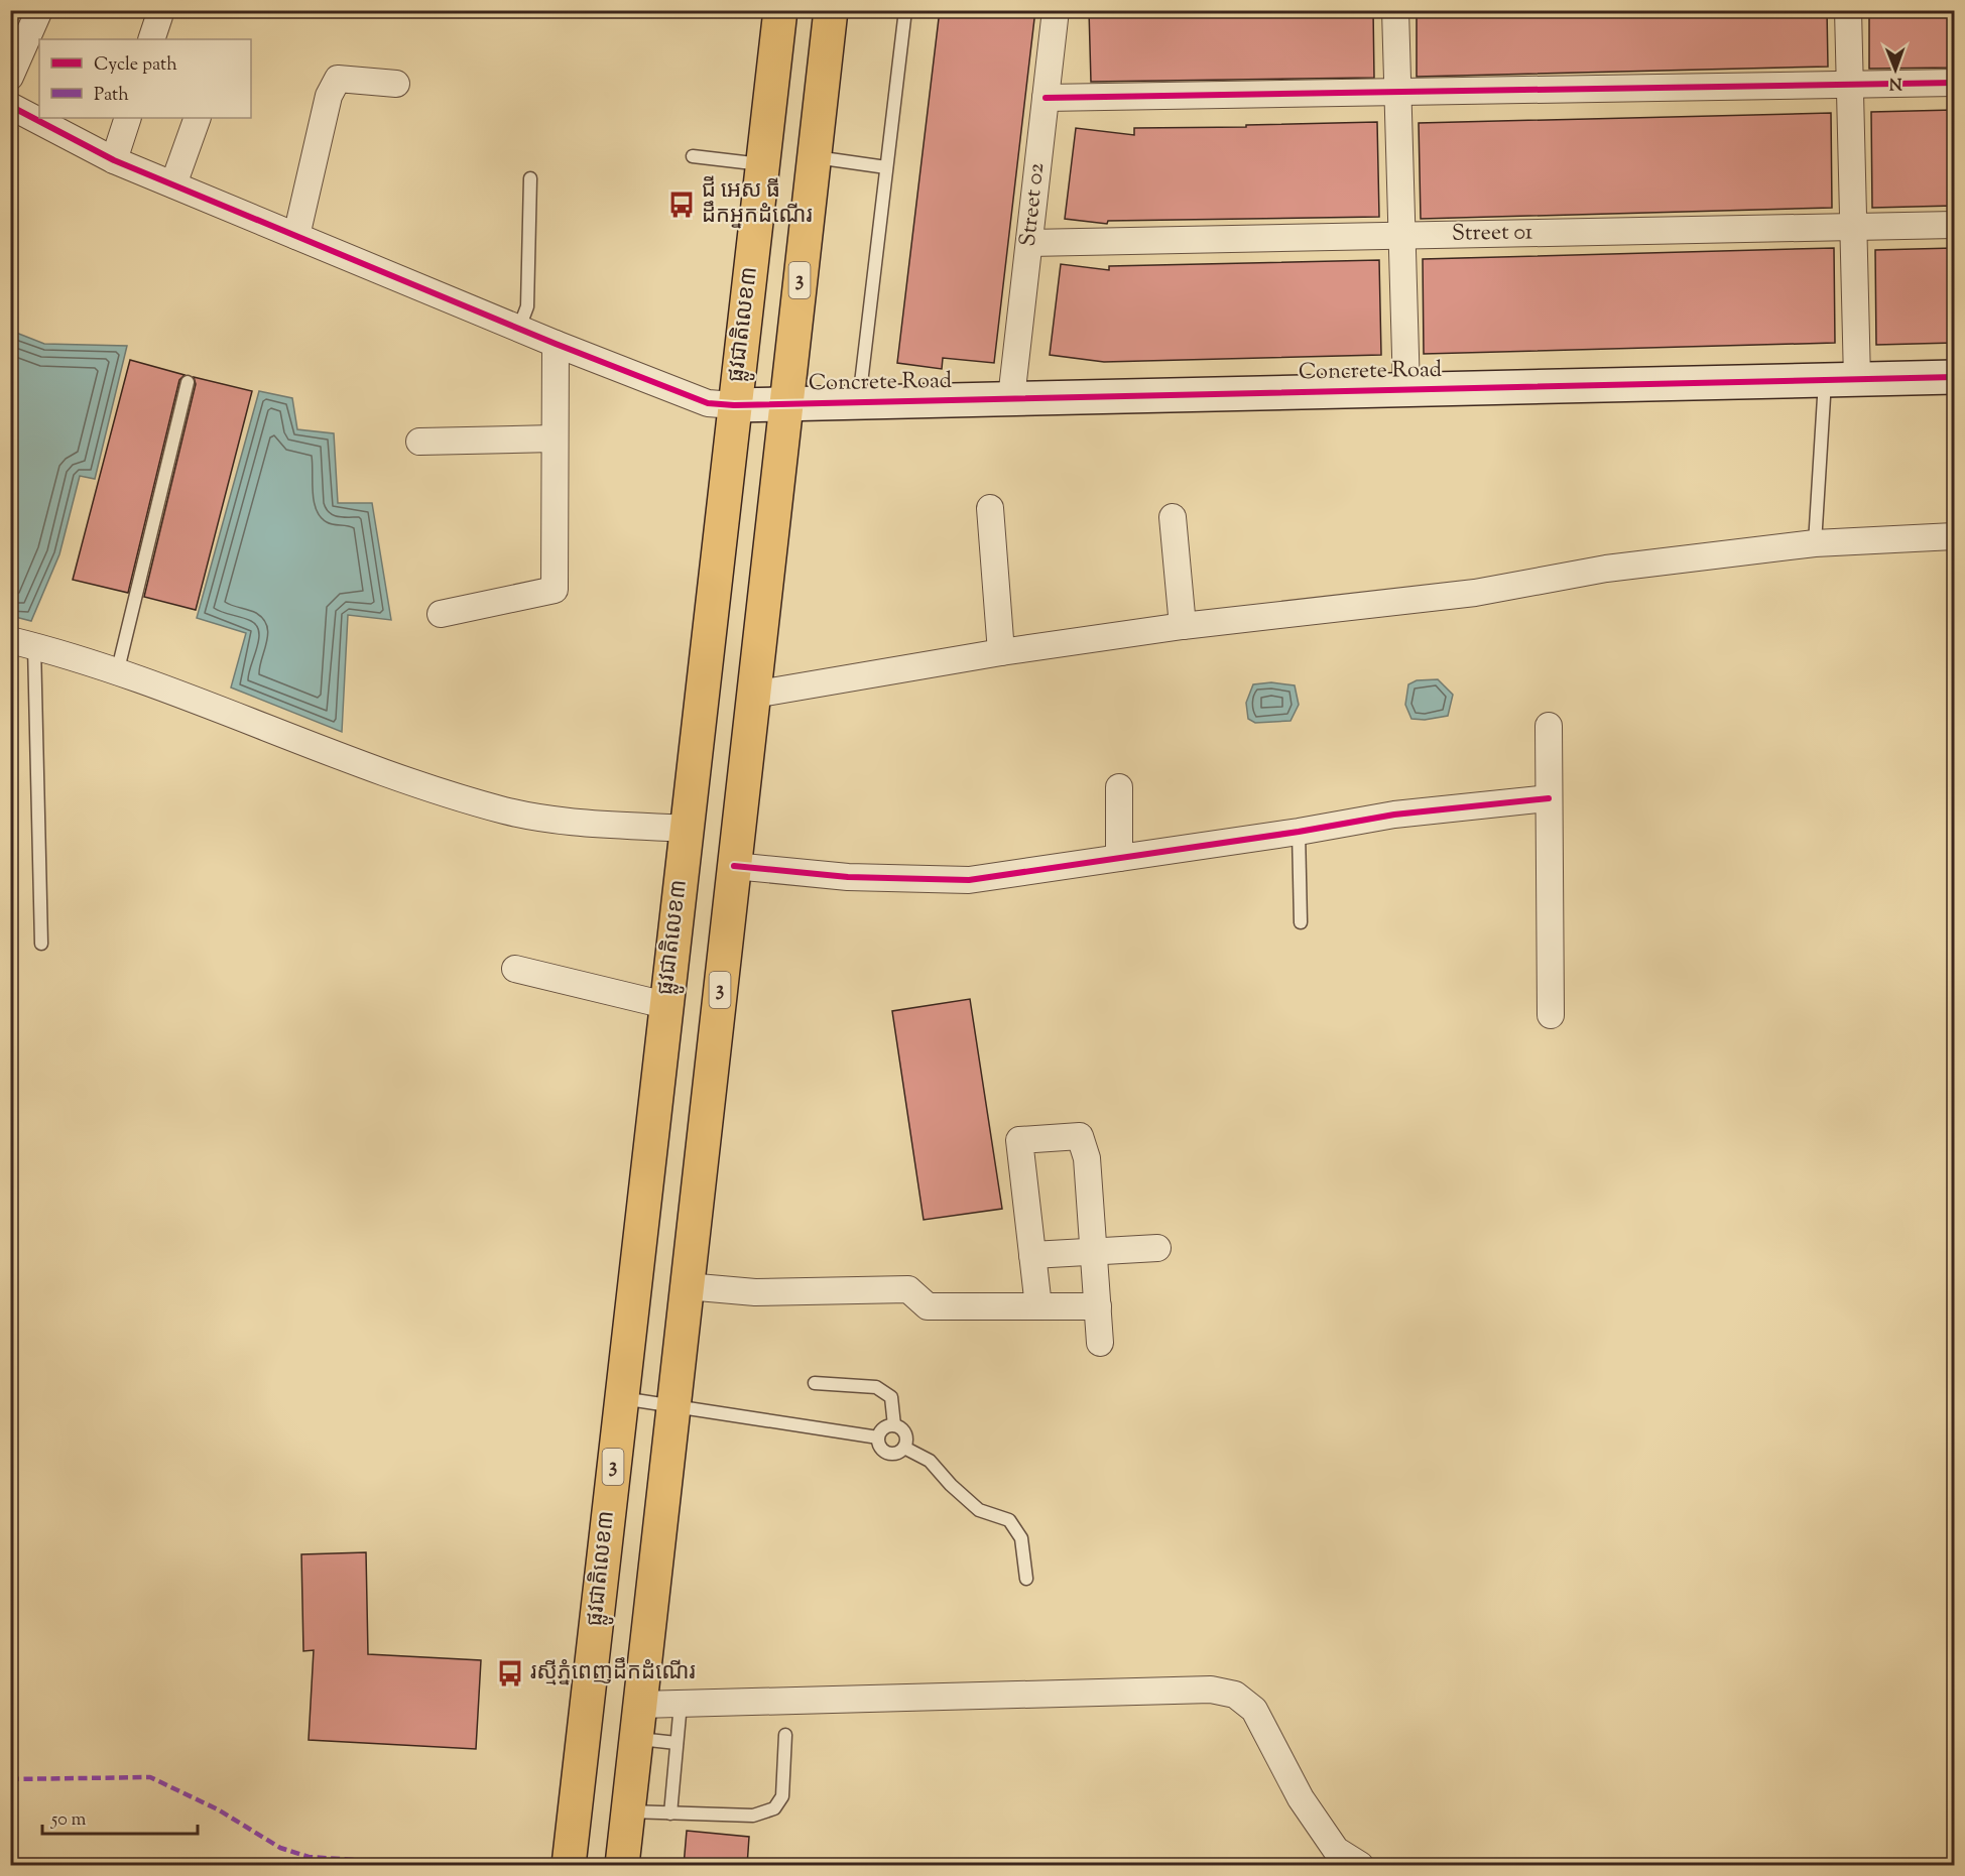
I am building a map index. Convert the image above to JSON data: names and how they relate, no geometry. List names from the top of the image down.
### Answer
{
  "streets": {
    "highway": ["3", "ផ្លូវជាតិលេខ៣"],
    "street": ["Street 02", "Street 01", "Concrete Road"]
  },
  "crossings": [
    ["Street 02", "Street 01"],
    ["Street 02", "Concrete Road"],
    ["3", "Concrete Road"],
    ["ផ្លូវជាតិលេខ៣", "Concrete Road"]
  ],
  "places": {
    "bus stop": ["ជី អេស ធី ដឹកអ្នកដំណើរ", "រស្មីភ្នំពេញដឹកដំណើរ"]
  },
  "legend": ["Cycle path", "Path"],
  "scale_bar": "50 m",
  "north": "bottom"
}
